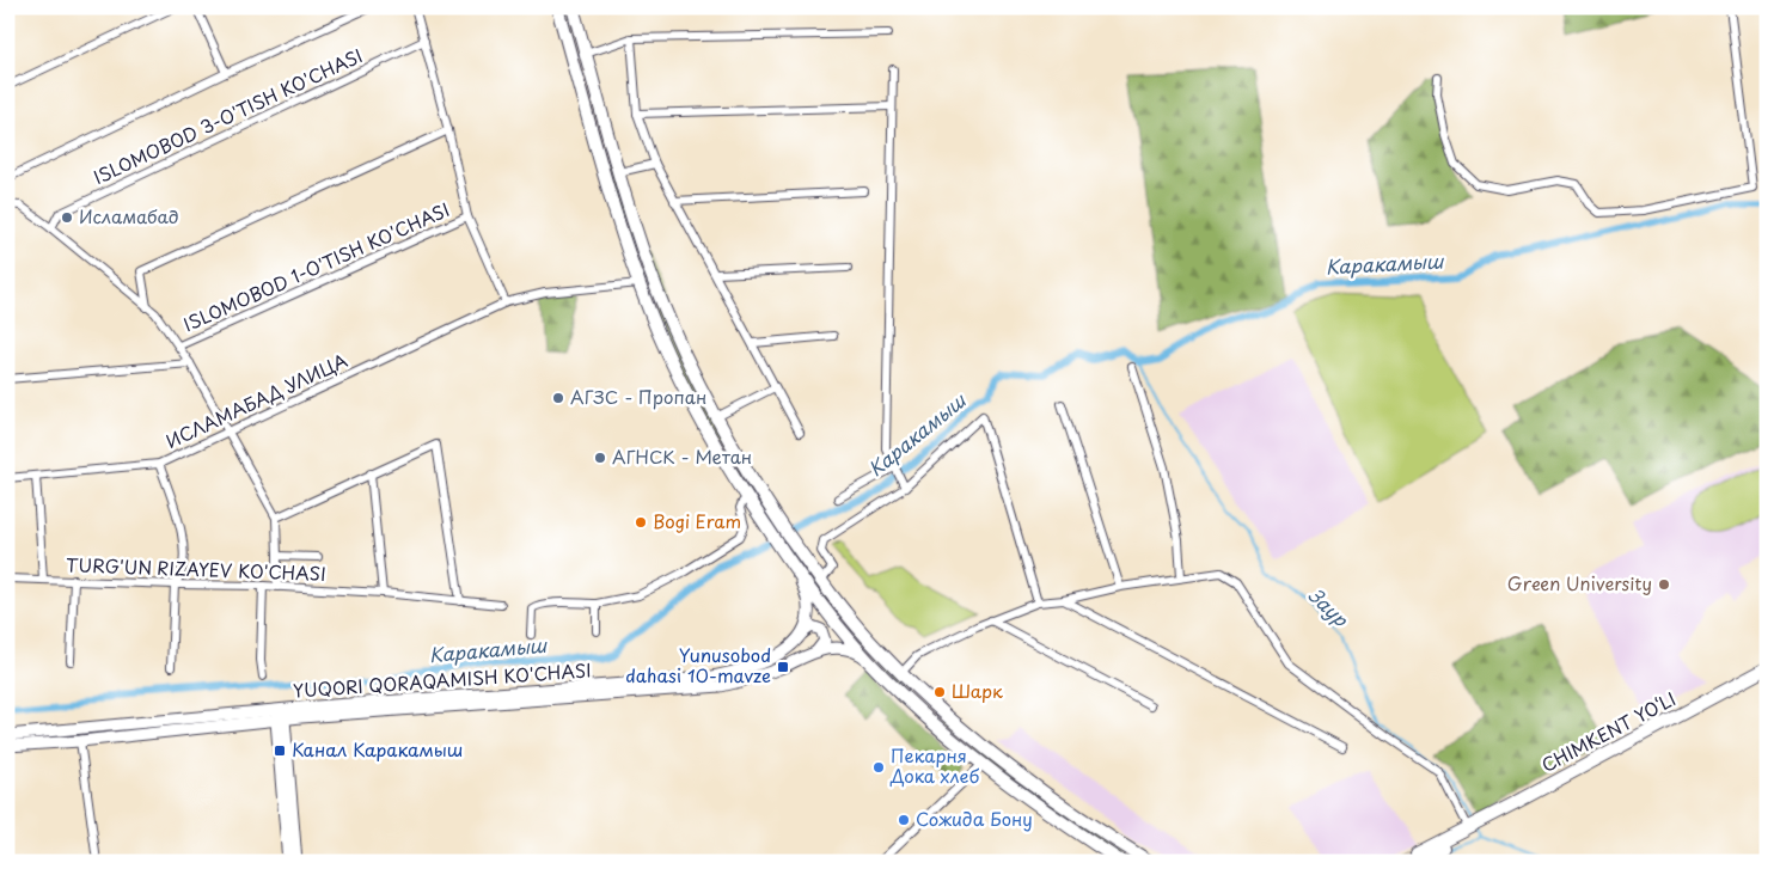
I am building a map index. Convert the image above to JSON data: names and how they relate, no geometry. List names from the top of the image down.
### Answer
{
  "streets": {
    "highway": ["CHIMKENT YO‘LI"],
    "main road": ["YUQORI QORAQAMISH KO'CHASI"],
    "street": [
      "ISLOMOBOD 3-O'TISH KO'CHASI",
      "ISLOMOBOD 1-O'TISH KO'CHASI",
      "ИСЛАМАБАД УЛИЦА",
      "TURG'UN RIZAYEV KO'CHASI"
    ]
  },
  "water": ["Каракамыш", "Заур"],
  "places": {
    "other": [
      "Исламабад",
      "АГЗС - Пропан",
      "АГНСК - Метан",
      "Bogi Eram",
      "Green University",
      "Шарк",
      "Пекарня Дока хлеб",
      "Сожида Бону"
    ],
    "transit": ["Yunusobod dahasi 10-mavze", "Канал Каракамыш"]
  }
}
